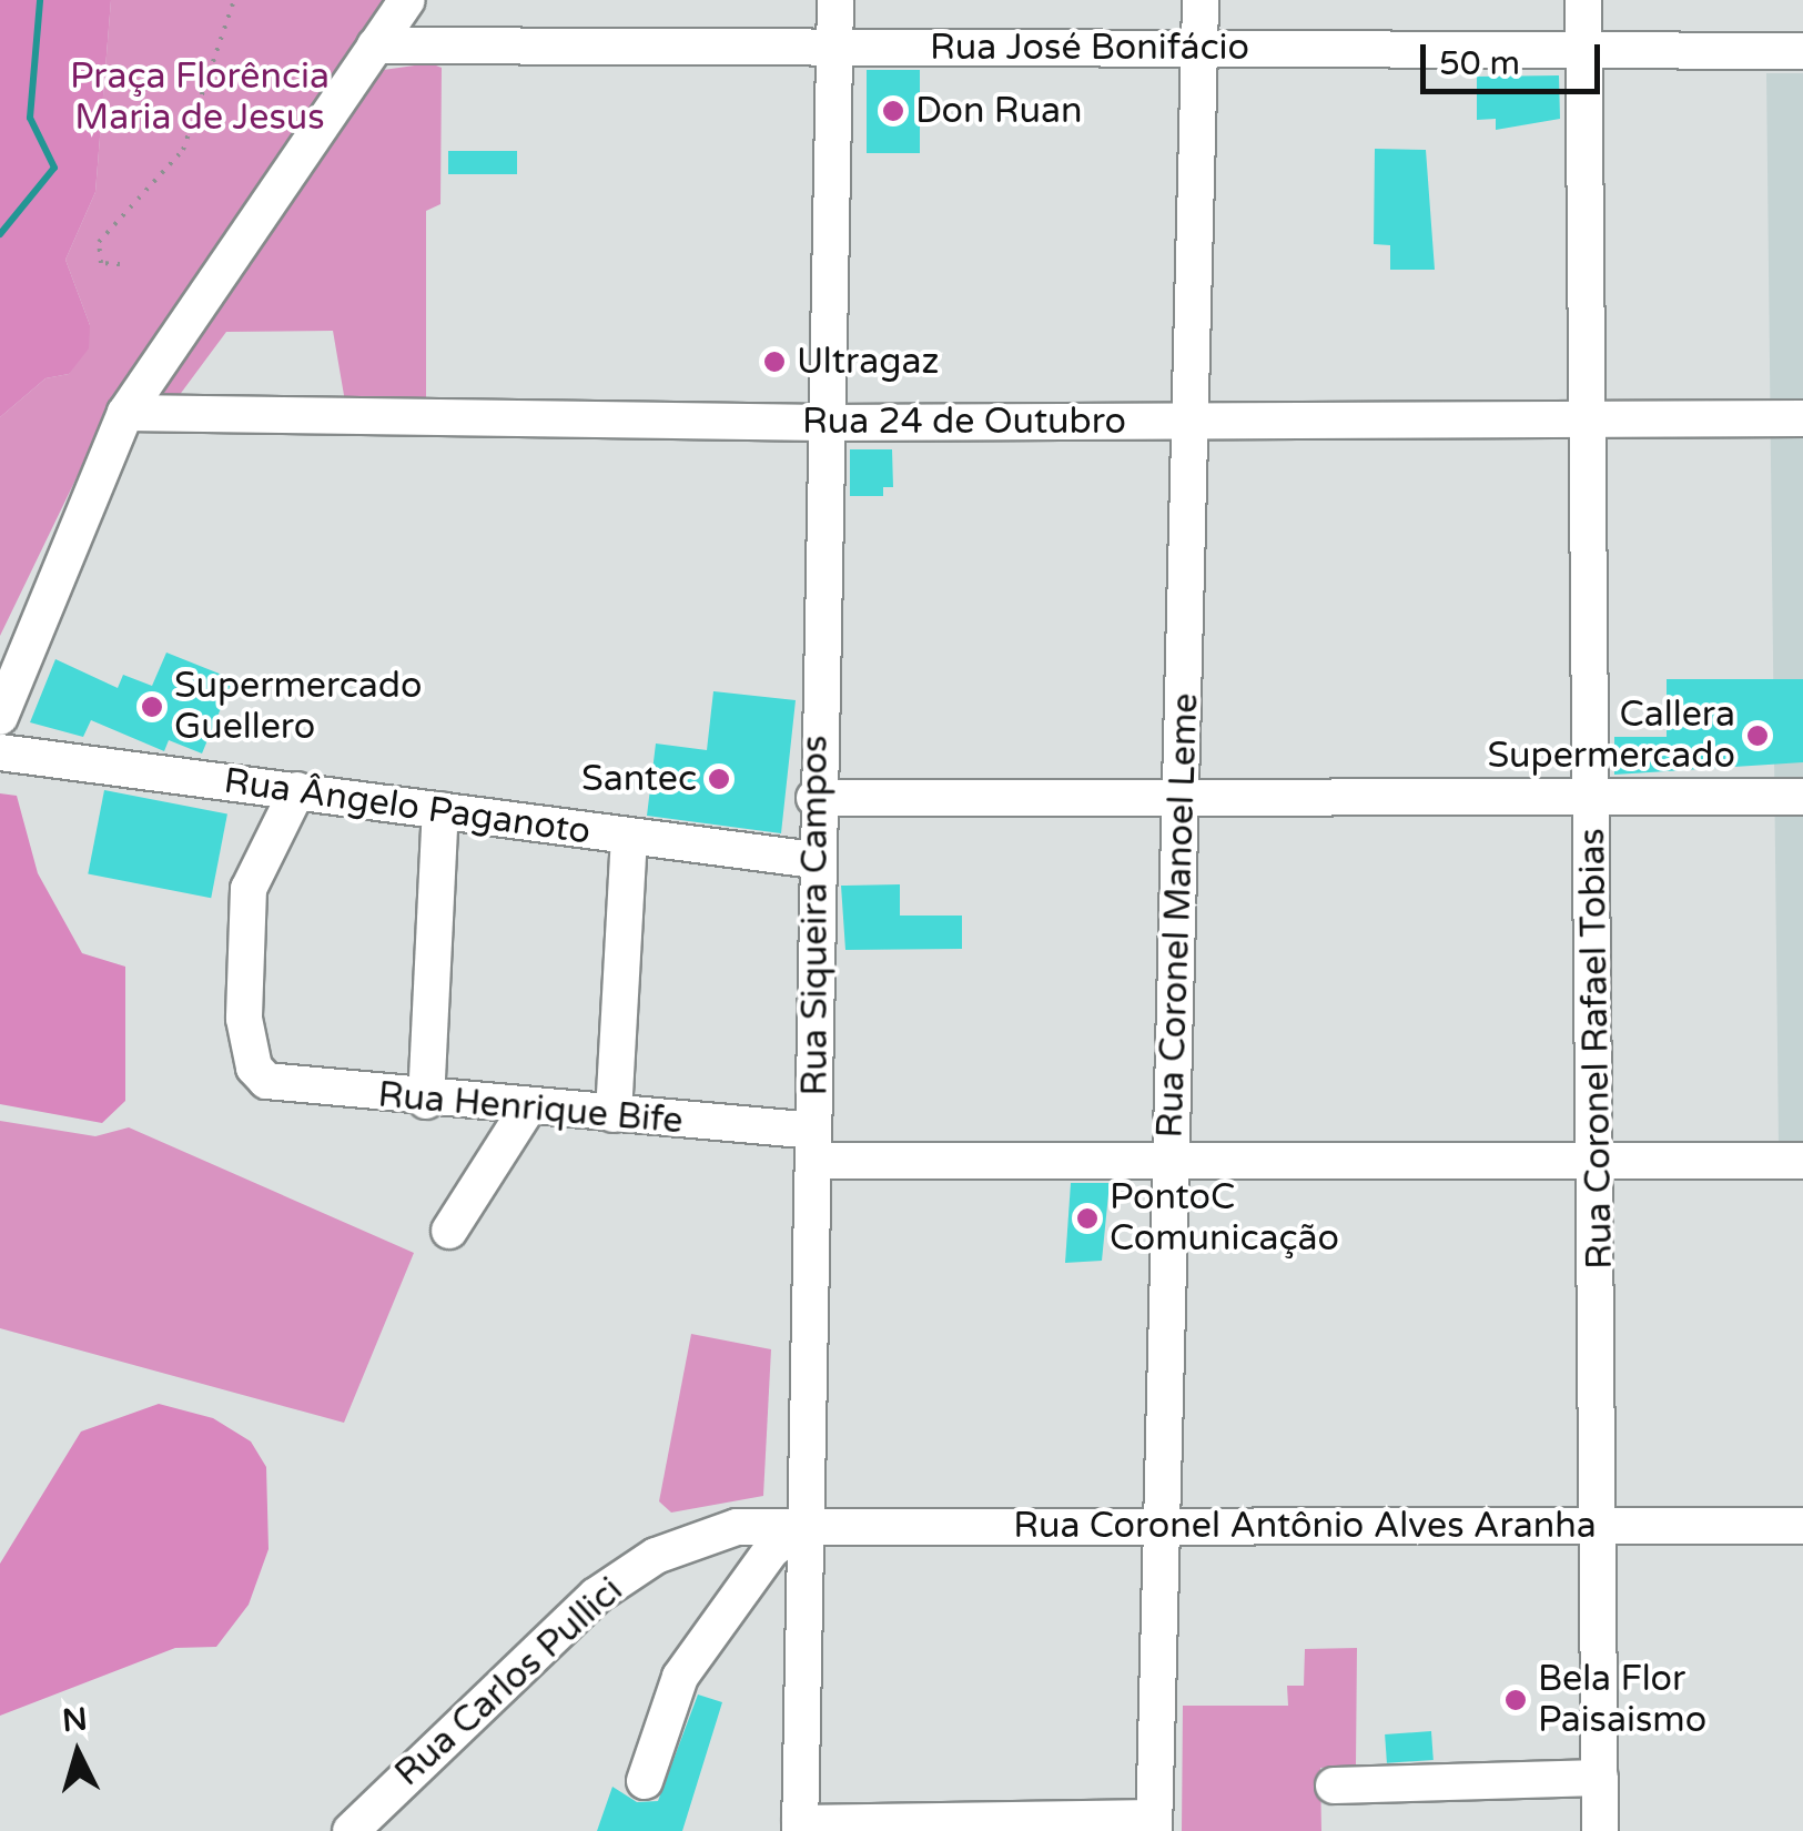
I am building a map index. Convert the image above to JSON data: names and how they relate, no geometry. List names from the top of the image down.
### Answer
{
  "streets": {
    "street": [
      "Rua José Bonifácio",
      "Rua 24 de Outubro",
      "Rua Ângelo Paganoto",
      "Rua Siqueira Campos",
      "Rua Coronel Manoel Leme",
      "Rua Coronel Rafael Tobias",
      "Rua Henrique Bife",
      "Rua Coronel Antônio Alves Aranha",
      "Rua Carlos Pullici"
    ]
  },
  "crossings": [
    ["Rua José Bonifácio", "Rua Siqueira Campos"],
    ["Rua José Bonifácio", "Rua Coronel Manoel Leme"],
    ["Rua José Bonifácio", "Rua Coronel Rafael Tobias"],
    ["Rua 24 de Outubro", "Rua Siqueira Campos"],
    ["Rua 24 de Outubro", "Rua Coronel Manoel Leme"],
    ["Rua 24 de Outubro", "Rua Coronel Rafael Tobias"],
    ["Rua Ângelo Paganoto", "Rua Siqueira Campos"],
    ["Rua Ângelo Paganoto", "Rua Henrique Bife"],
    ["Rua Siqueira Campos", "Rua Henrique Bife"],
    ["Rua Siqueira Campos", "Rua Coronel Antônio Alves Aranha"],
    ["Rua Siqueira Campos", "Rua Carlos Pullici"],
    ["Rua Coronel Manoel Leme", "Rua Henrique Bife"],
    ["Rua Coronel Manoel Leme", "Rua Coronel Antônio Alves Aranha"],
    ["Rua Coronel Rafael Tobias", "Rua Henrique Bife"],
    ["Rua Coronel Rafael Tobias", "Rua Coronel Antônio Alves Aranha"],
    ["Rua Coronel Antônio Alves Aranha", "Rua Carlos Pullici"]
  ],
  "parks": ["Praça Florência Maria de Jesus"],
  "places": [
    "Don Ruan",
    "Ultragaz",
    "Supermercado Guellero",
    "Callera Supermercado",
    "Santec",
    "PontoC Comunicação",
    "Bela Flor Paisaismo"
  ],
  "scale_bar": "50 m",
  "north": "top"
}
